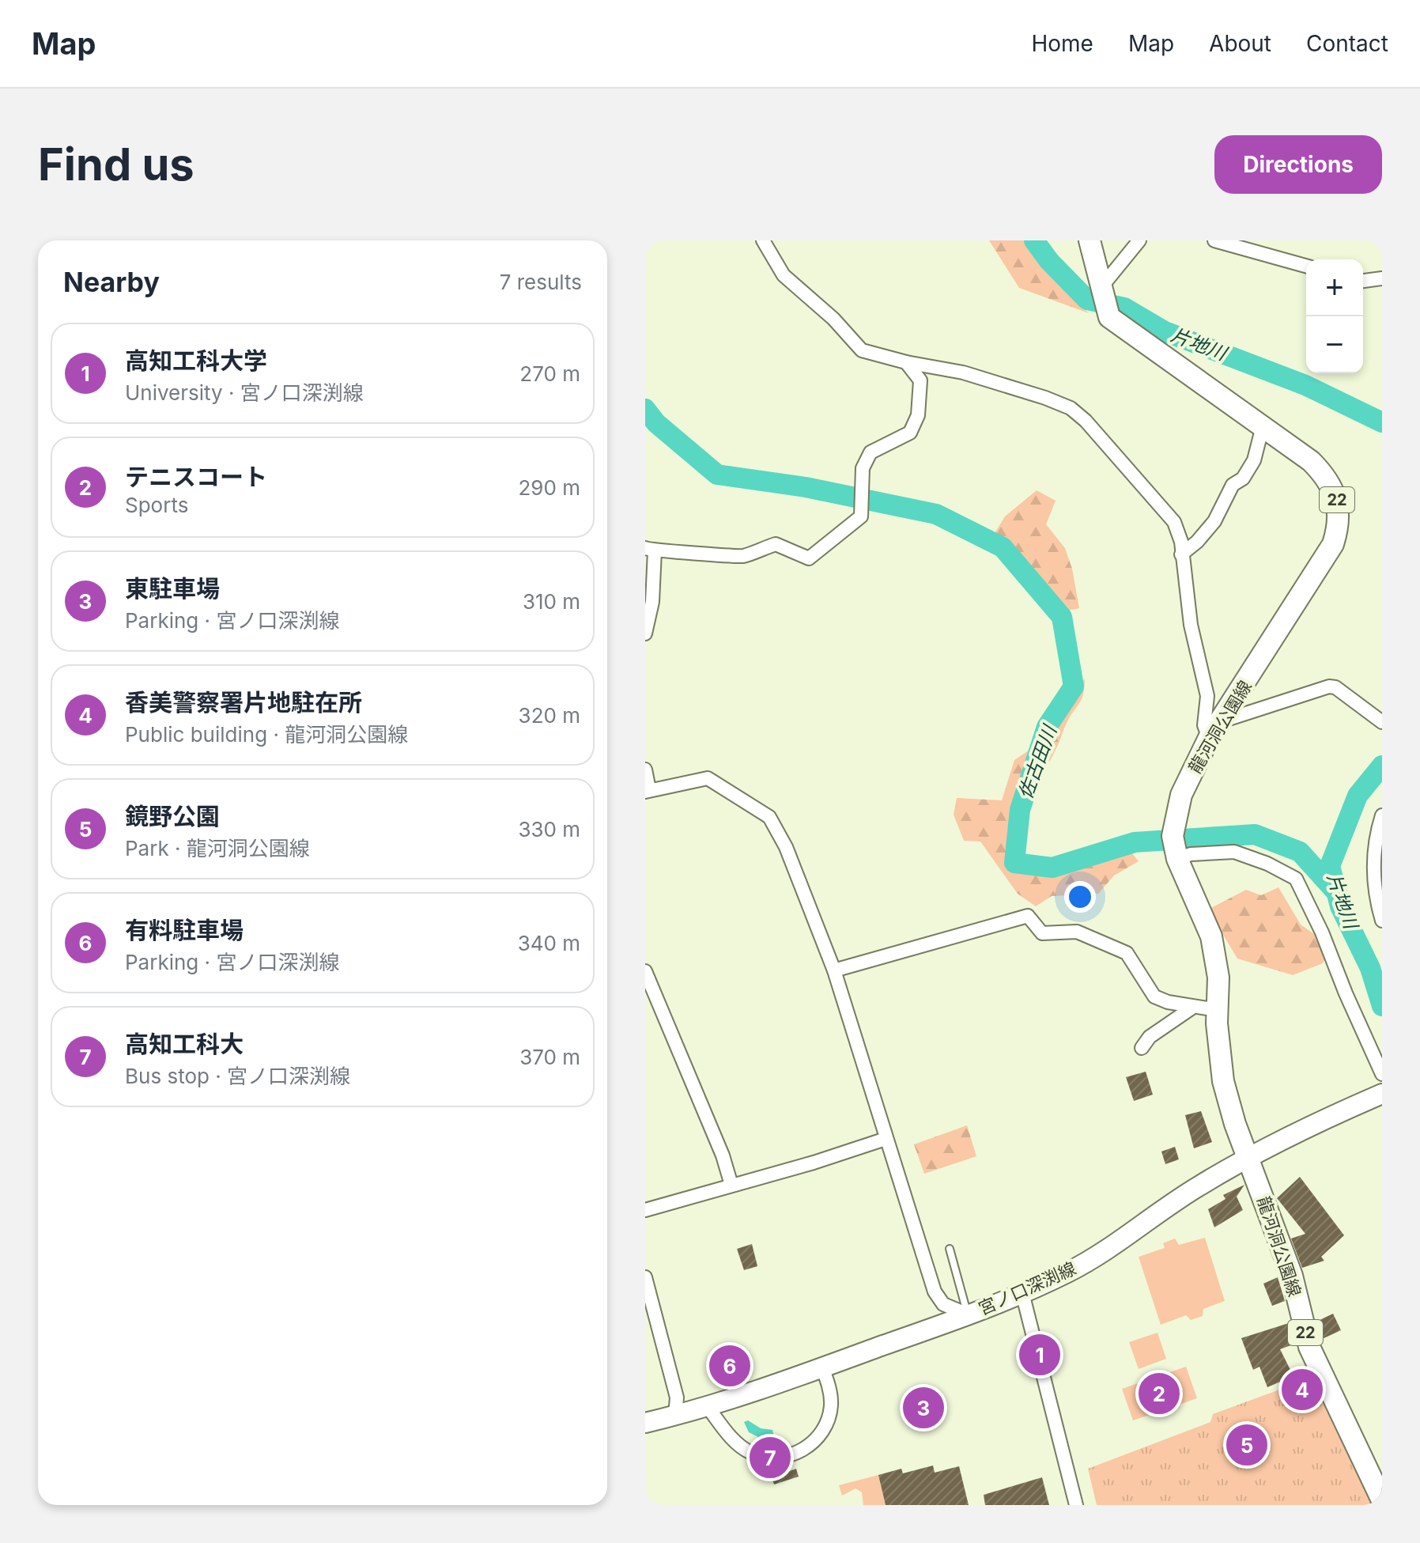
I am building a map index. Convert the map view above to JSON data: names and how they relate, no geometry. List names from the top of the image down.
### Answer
{
  "streets": {
    "main road": ["22", "龍河洞公園線", "宮ノ口深渕線"]
  },
  "crossings": [
    ["龍河洞公園線", "宮ノ口深渕線"]
  ],
  "water": ["片地川", "佐古田川"],
  "page": {
    "header": "Map",
    "nav": [
      "Home",
      "Map",
      "About",
      "Contact"
    ],
    "buttons": "Directions",
    "title": "Find us",
    "heading": ["Nearby", "7 results"],
    "map_buttons": ["+", "−"],
    "list": [
      {
        "mark": "1",
        "name": "高知工科大学",
        "note": "University · 宮ノ口深渕線",
        "value": "270 m"
      },
      {
        "mark": "2",
        "name": "テニスコート",
        "note": "Sports",
        "value": "290 m"
      },
      {
        "mark": "3",
        "name": "東駐車場",
        "note": "Parking · 宮ノ口深渕線",
        "value": "310 m"
      },
      {
        "mark": "4",
        "name": "香美警察署片地駐在所",
        "note": "Public building · 龍河洞公園線",
        "value": "320 m"
      },
      {
        "mark": "5",
        "name": "鏡野公園",
        "note": "Park · 龍河洞公園線",
        "value": "330 m"
      },
      {
        "mark": "6",
        "name": "有料駐車場",
        "note": "Parking · 宮ノ口深渕線",
        "value": "340 m"
      },
      {
        "mark": "7",
        "name": "高知工科大",
        "note": "Bus stop · 宮ノ口深渕線",
        "value": "370 m"
      }
    ],
    "pins": [
      "1",
      "6",
      "4",
      "2",
      "3",
      "5",
      "7"
    ]
  }
}
